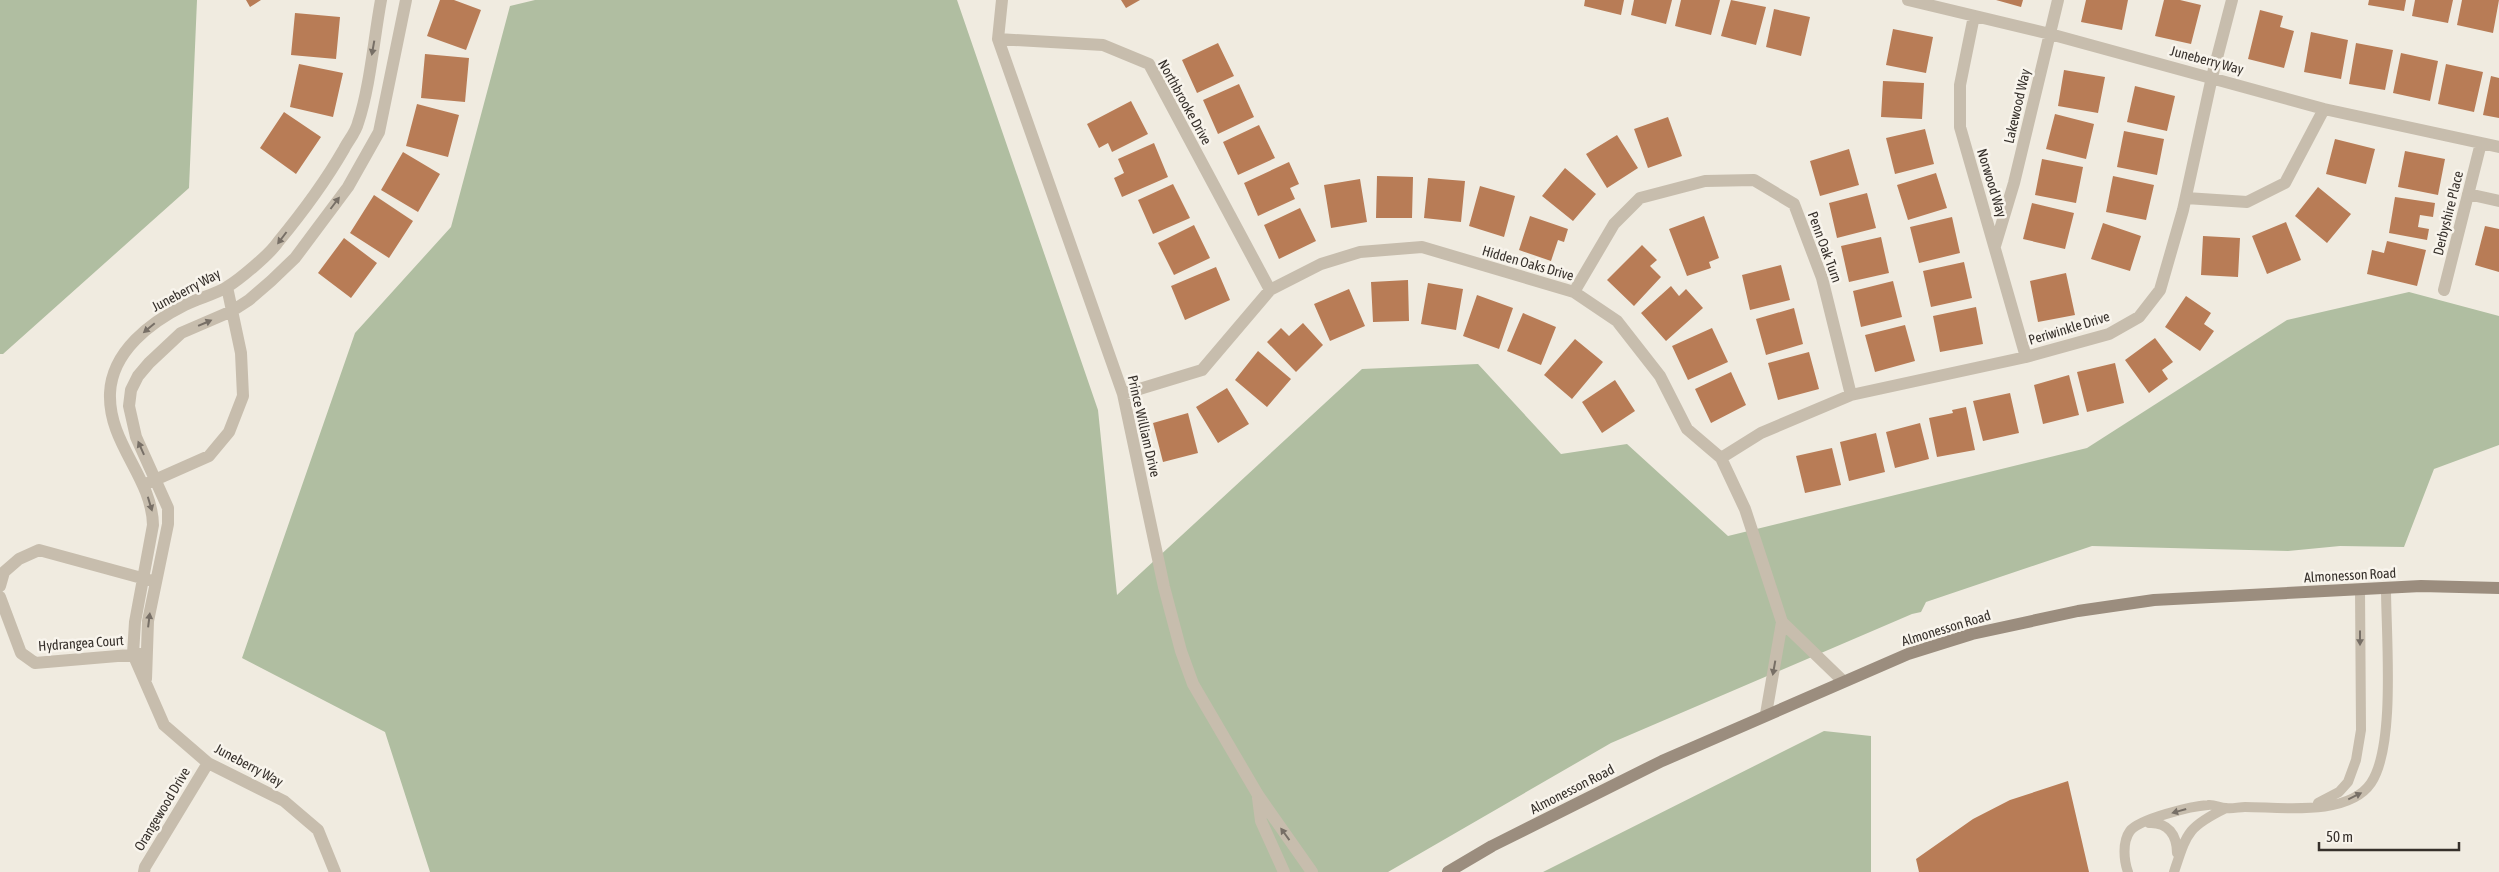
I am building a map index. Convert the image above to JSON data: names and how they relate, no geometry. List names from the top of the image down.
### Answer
{
  "streets": {
    "main road": ["Almonesson Road"],
    "street": [
      "Juneberry Way",
      "Northbrooke Drive",
      "Lakewood Way",
      "Norwood Way",
      "Derbyshire Place",
      "Penn Oak Turn",
      "Hidden Oaks Drive",
      "Periwinkle Drive",
      "Prince William Drive",
      "Hydrangea Court",
      "Orangewood Drive"
    ]
  },
  "crossings": [
    ["Juneberry Way", "Lakewood Way"],
    ["Juneberry Way", "Norwood Way"],
    ["Juneberry Way", "Derbyshire Place"],
    ["Juneberry Way", "Periwinkle Drive"],
    ["Juneberry Way", "Hydrangea Court"],
    ["Juneberry Way", "Orangewood Drive"],
    ["Northbrooke Drive", "Hidden Oaks Drive"],
    ["Northbrooke Drive", "Prince William Drive"],
    ["Lakewood Way", "Norwood Way"],
    ["Norwood Way", "Periwinkle Drive"],
    ["Penn Oak Turn", "Hidden Oaks Drive"],
    ["Penn Oak Turn", "Periwinkle Drive"],
    ["Hidden Oaks Drive", "Periwinkle Drive"],
    ["Hidden Oaks Drive", "Prince William Drive"],
    ["Hidden Oaks Drive", "Almonesson Road"]
  ],
  "scale_bar": "50 m"
}
